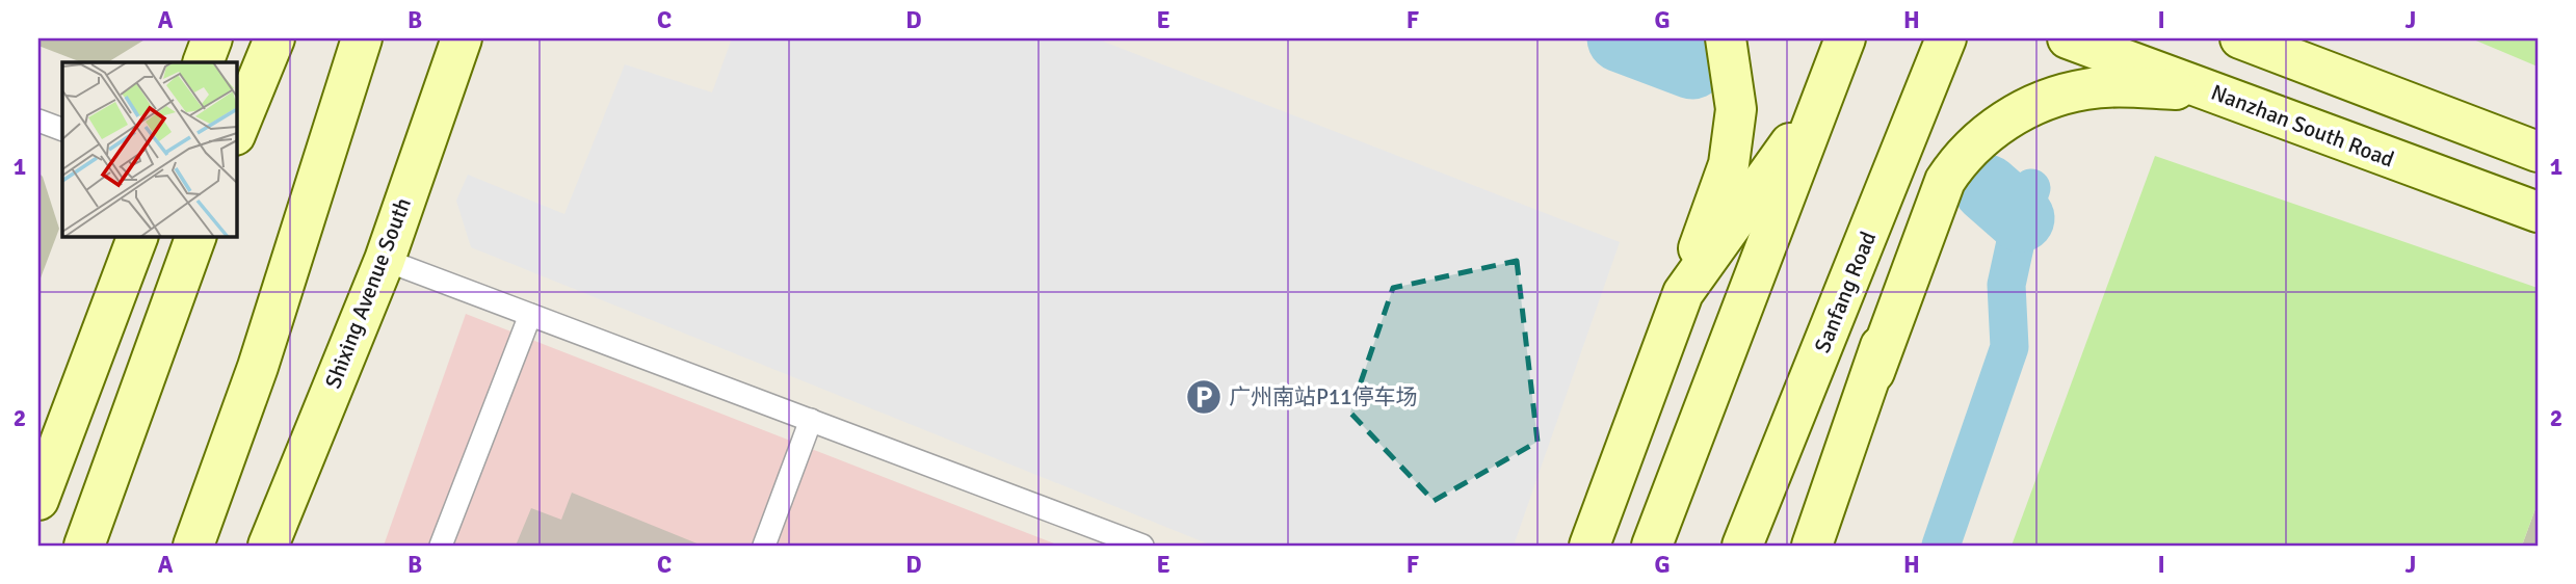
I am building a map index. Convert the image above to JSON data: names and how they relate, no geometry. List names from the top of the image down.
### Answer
{
  "streets": {
    "main road": ["Nanzhan South Road", "Sanfang Road", "Shixing Avenue South"]
  },
  "places": {
    "parking": ["广州南站P11停车场"]
  },
  "grid": {
    "columns": [
      "A",
      "B",
      "C",
      "D",
      "E",
      "F",
      "G",
      "H",
      "I",
      "J"
    ],
    "rows": ["1", "2"]
  }
}
